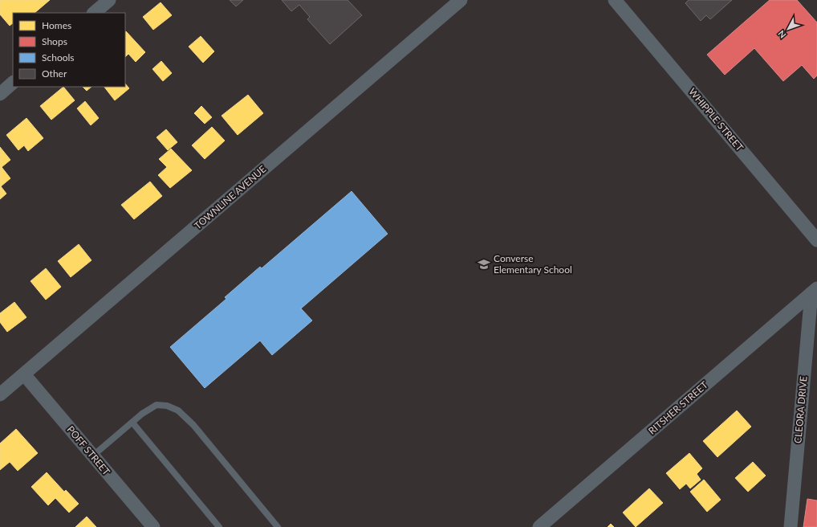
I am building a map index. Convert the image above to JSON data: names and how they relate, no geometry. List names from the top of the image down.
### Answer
{
  "streets": {
    "street": [
      "WHIPPLE STREET",
      "TOWNLINE AVENUE",
      "RITSHER STREET",
      "CLEORA DRIVE",
      "POFF STREET"
    ]
  },
  "crossings": [
    ["TOWNLINE AVENUE", "POFF STREET"],
    ["RITSHER STREET", "CLEORA DRIVE"]
  ],
  "places": {
    "school or university": ["Converse Elementary School"]
  },
  "legend": [
    "Homes",
    "Shops",
    "Schools",
    "Other"
  ],
  "north": "bottom left"
}
